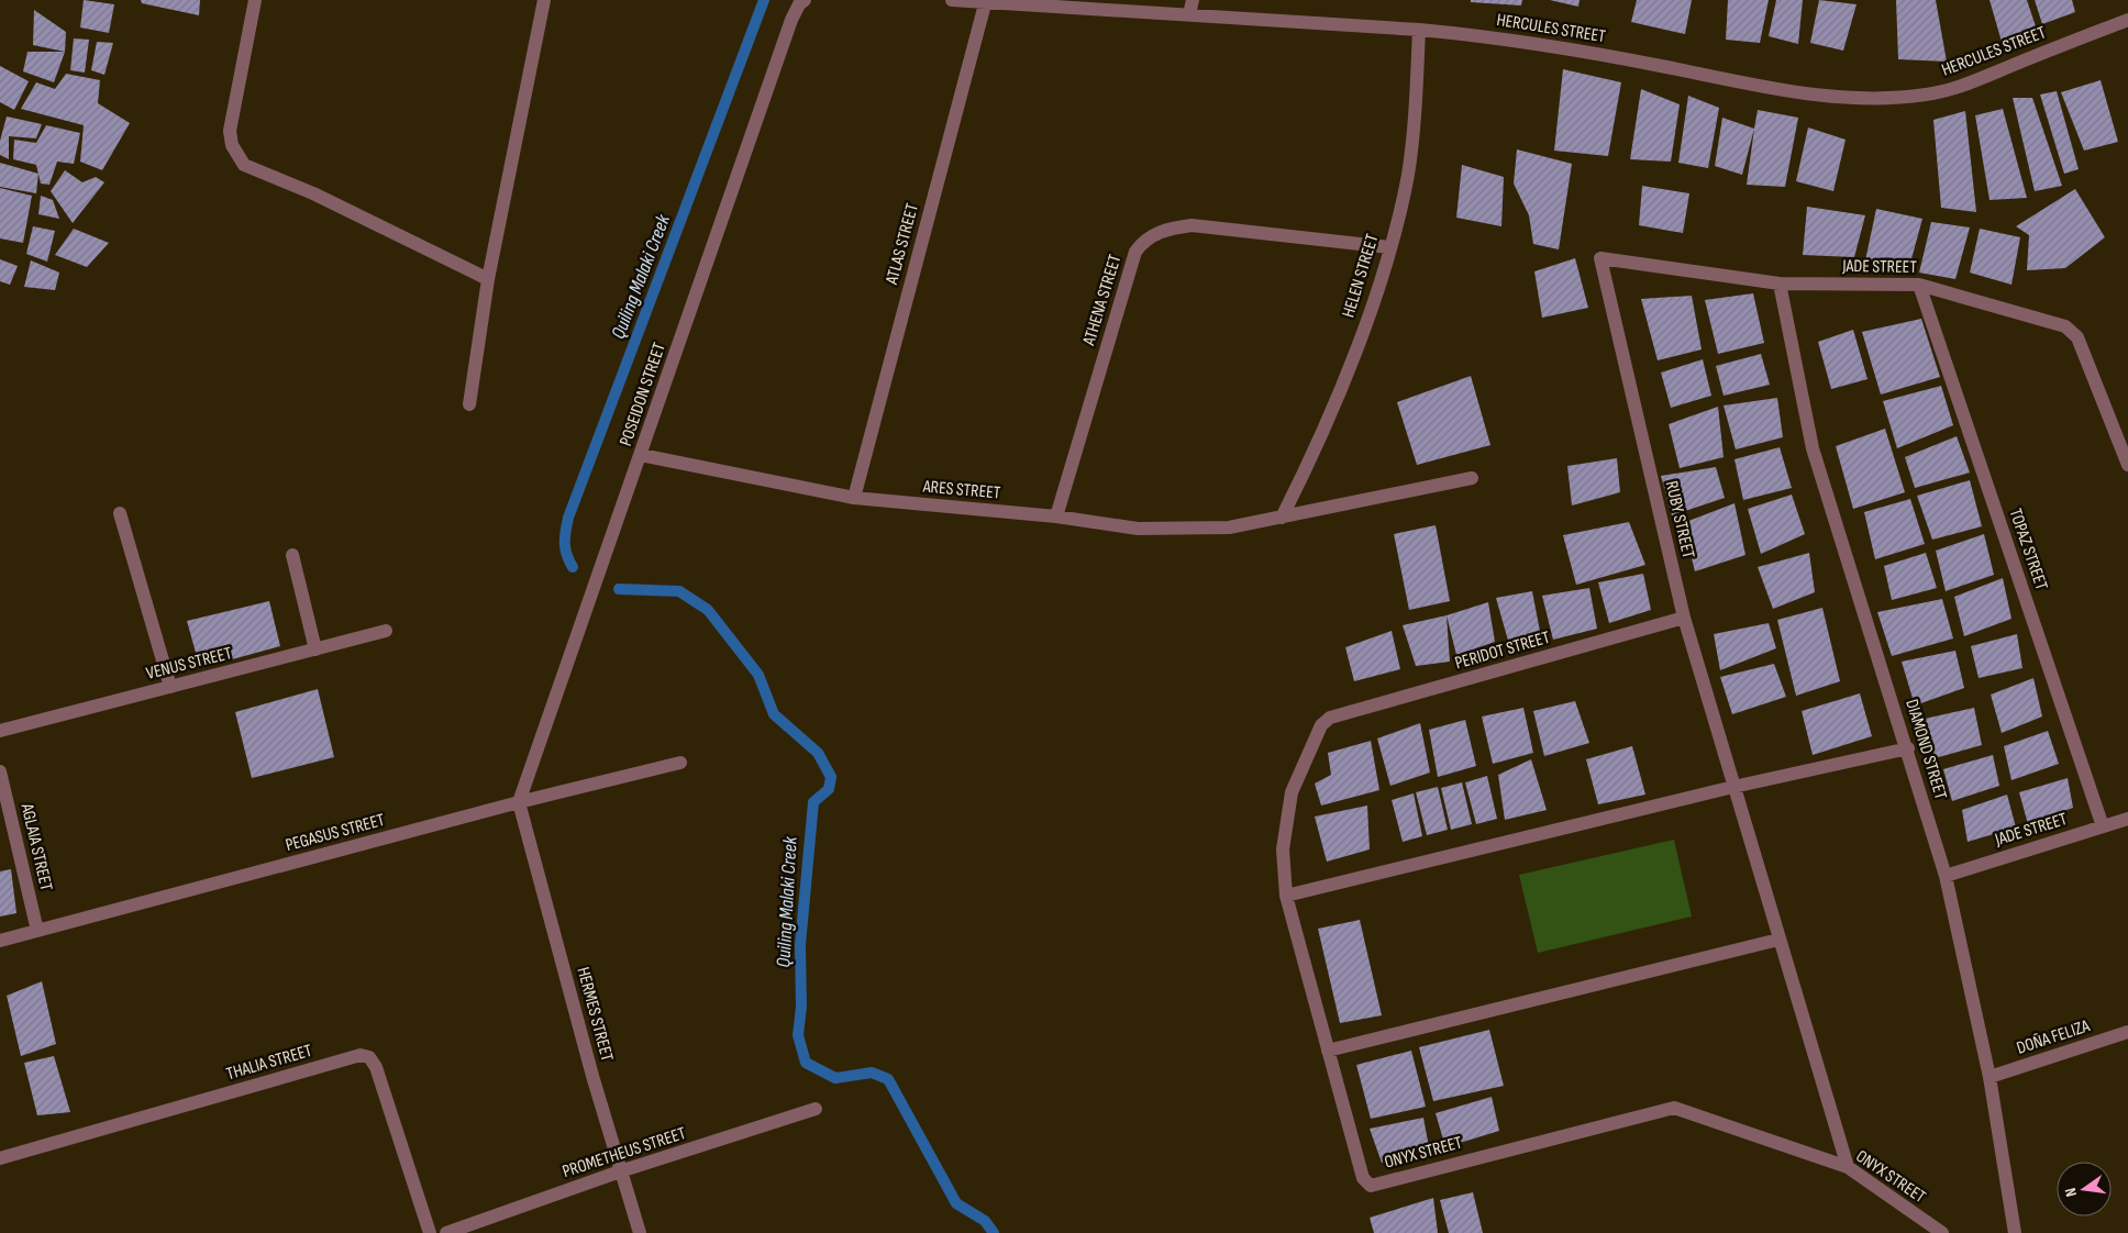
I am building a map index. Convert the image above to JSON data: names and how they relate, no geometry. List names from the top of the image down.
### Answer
{
  "streets": {
    "street": [
      "HERCULES STREET",
      "ATLAS STREET",
      "JADE STREET",
      "HELEN STREET",
      "ATHENA STREET",
      "POSEIDON STREET",
      "ARES STREET",
      "RUBY STREET",
      "TOPAZ STREET",
      "PERIDOT STREET",
      "VENUS STREET",
      "DIAMOND STREET",
      "PEGASUS STREET",
      "AGLAIA STREET",
      "HERMES STREET",
      "DOÑA FELIZA",
      "THALIA STREET",
      "PROMETHEUS STREET",
      "ONYX STREET"
    ]
  },
  "crossings": [
    ["HERCULES STREET", "ATLAS STREET"],
    ["HERCULES STREET", "HELEN STREET"],
    ["ATLAS STREET", "ARES STREET"],
    ["JADE STREET", "RUBY STREET"],
    ["JADE STREET", "TOPAZ STREET"],
    ["JADE STREET", "DIAMOND STREET"],
    ["HELEN STREET", "ATHENA STREET"],
    ["HELEN STREET", "ARES STREET"],
    ["ATHENA STREET", "ARES STREET"],
    ["POSEIDON STREET", "ARES STREET"],
    ["POSEIDON STREET", "PEGASUS STREET"],
    ["POSEIDON STREET", "HERMES STREET"],
    ["RUBY STREET", "PERIDOT STREET"],
    ["RUBY STREET", "ONYX STREET"],
    ["PERIDOT STREET", "ONYX STREET"],
    ["DIAMOND STREET", "DOÑA FELIZA"],
    ["PEGASUS STREET", "AGLAIA STREET"],
    ["PEGASUS STREET", "HERMES STREET"],
    ["HERMES STREET", "PROMETHEUS STREET"]
  ],
  "water": ["Quiling Malaki Creek"],
  "north": "left"
}
